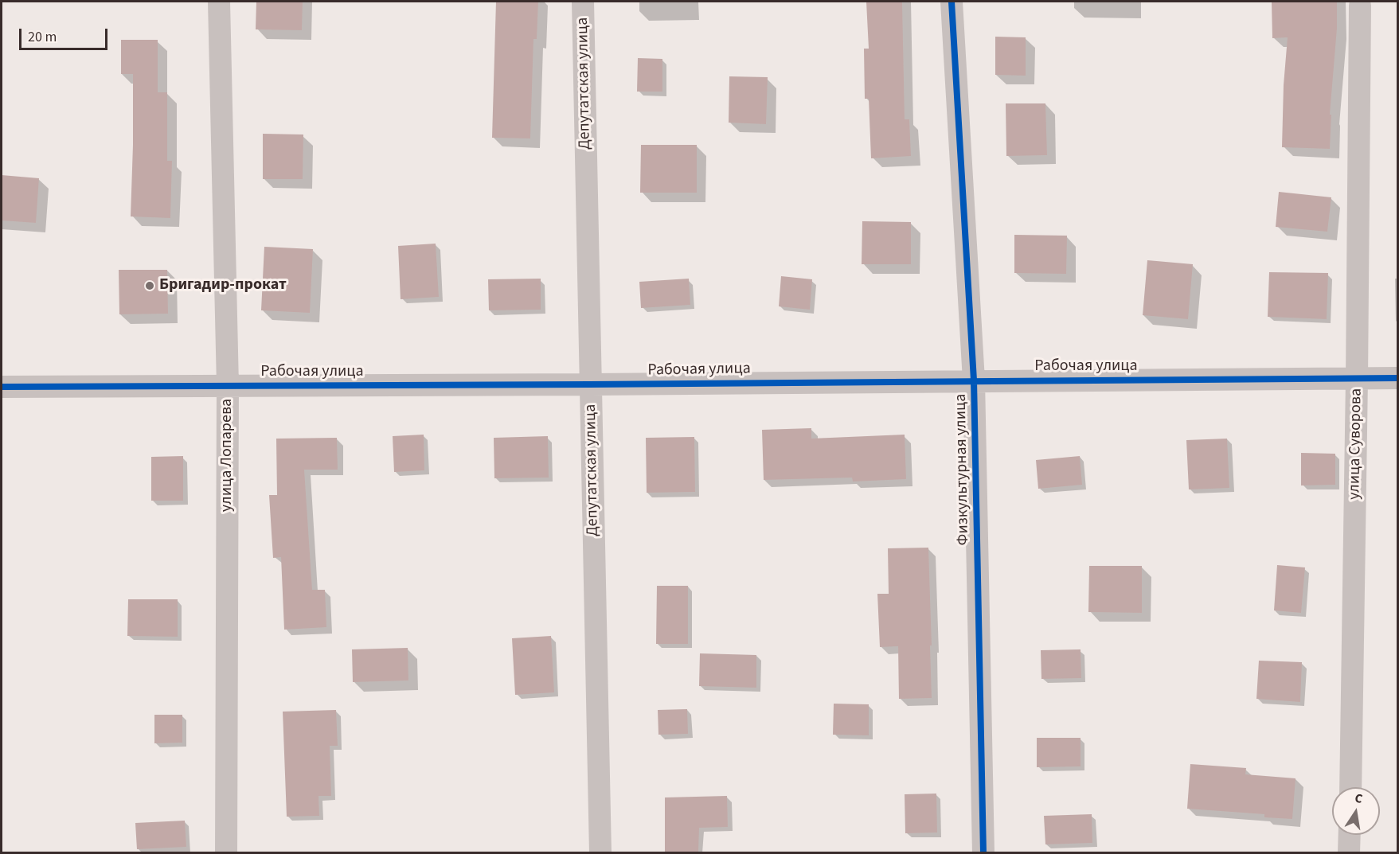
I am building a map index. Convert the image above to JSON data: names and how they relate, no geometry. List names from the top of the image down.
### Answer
{
  "streets": {
    "street": [
      "Депутатская улица",
      "Рабочая улица",
      "улица Суворова",
      "улица Лопарева",
      "Физкультурная улица"
    ]
  },
  "crossings": [
    ["Депутатская улица", "Рабочая улица"],
    ["Рабочая улица", "улица Суворова"],
    ["Рабочая улица", "улица Лопарева"],
    ["Рабочая улица", "Физкультурная улица"]
  ],
  "places": ["Бригадир-прокат"],
  "scale_bar": "20 m",
  "north": "top"
}
